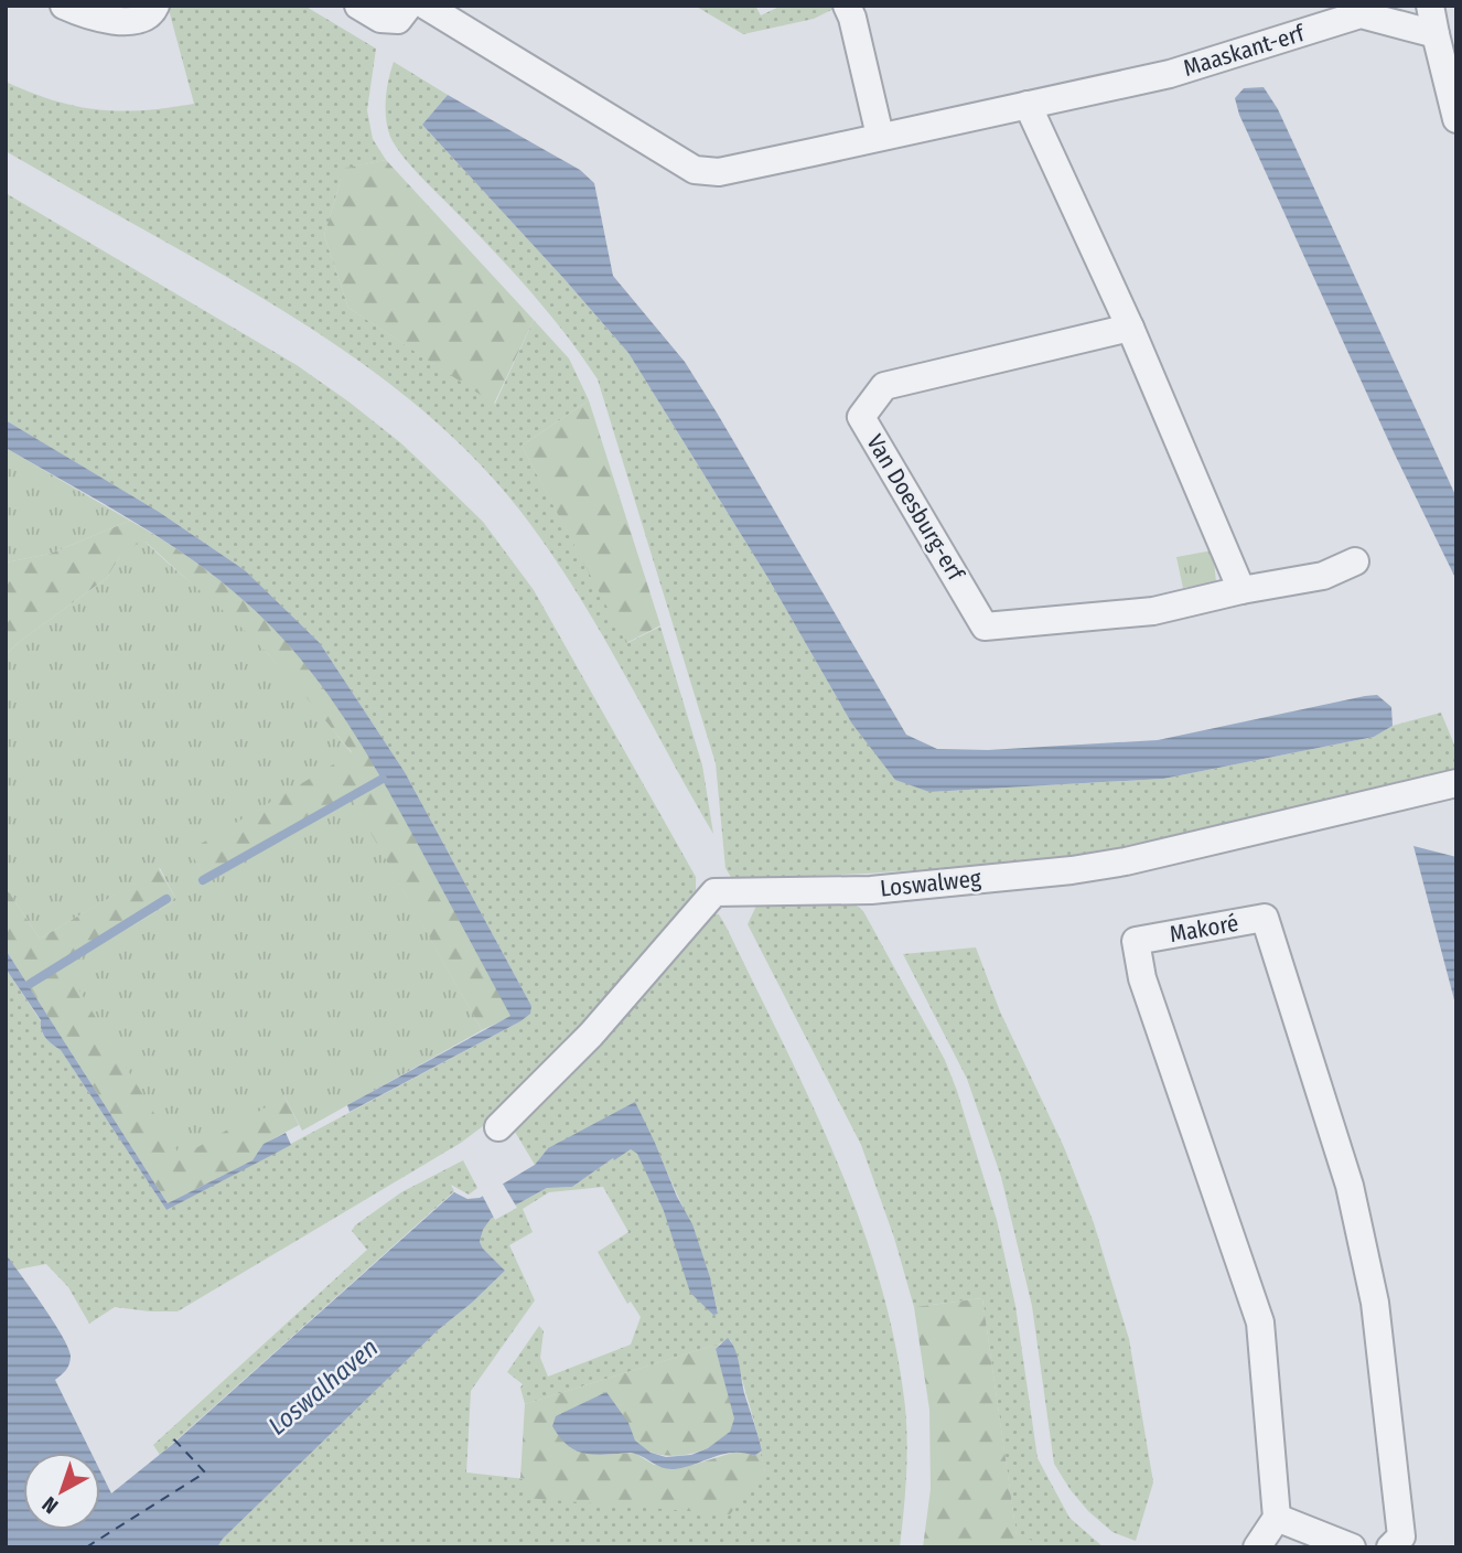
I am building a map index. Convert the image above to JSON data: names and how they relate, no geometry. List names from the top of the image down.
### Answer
{
  "streets": {
    "street": [
      "Maaskant-erf",
      "Van Doesburg-erf",
      "Loswalweg",
      "Makoré"
    ]
  },
  "water": ["Loswalhaven"],
  "north": "bottom left"
}
